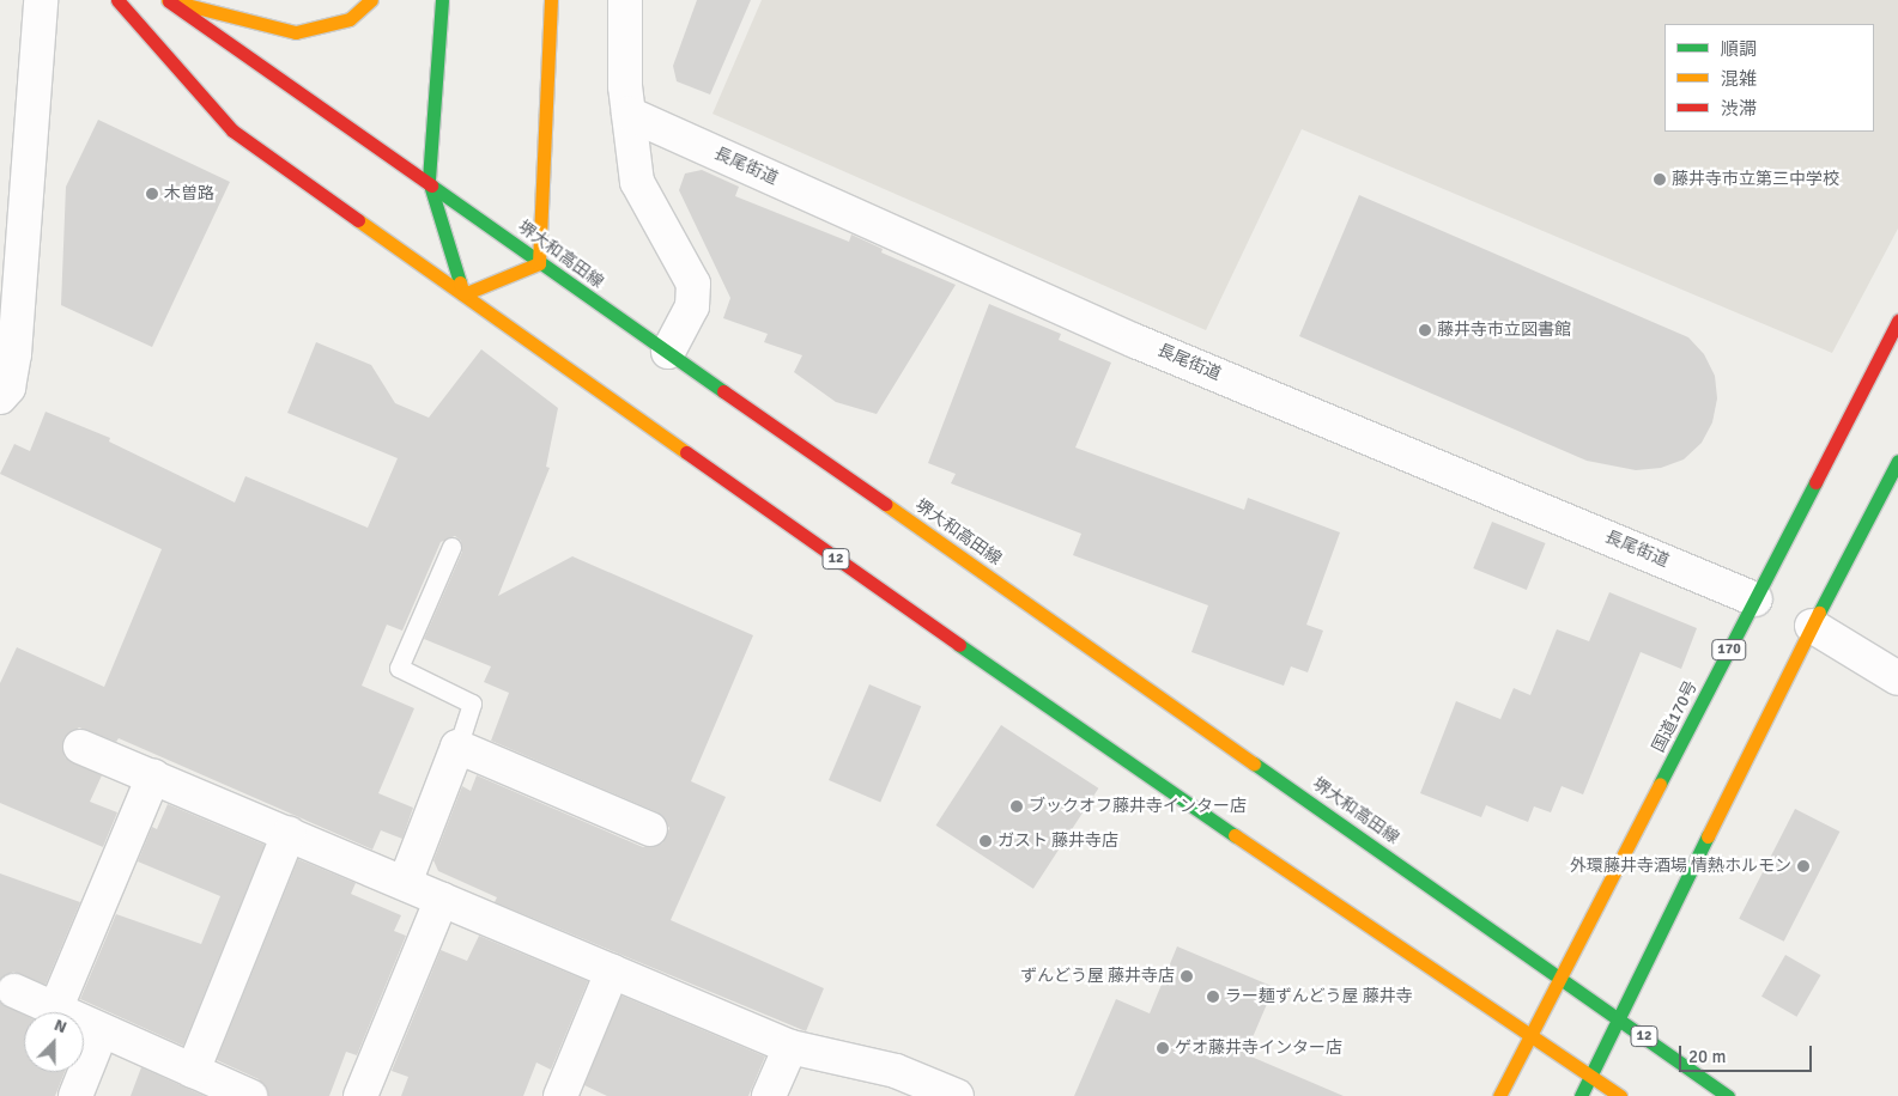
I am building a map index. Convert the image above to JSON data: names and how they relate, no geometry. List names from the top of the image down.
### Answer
{
  "streets": {
    "main road": [
      "堺大和高田線",
      "12",
      "170",
      "国道170号"
    ],
    "street": ["長尾街道"]
  },
  "crossings": [
    ["長尾街道", "国道170号"],
    ["堺大和高田線", "国道170号"],
    ["12", "国道170号"]
  ],
  "places": [
    "藤井寺市立第三中学校",
    "木曽路",
    "藤井寺市立図書館",
    "ブックオフ藤井寺インター店",
    "ガスト 藤井寺店",
    "外環藤井寺酒場 情熱ホルモン",
    "ずんどう屋 藤井寺店",
    "ラー麺ずんどう屋 藤井寺",
    "ゲオ藤井寺インター店"
  ],
  "legend": ["順調", "混雑", "渋滞"],
  "scale_bar": "20 m",
  "north": "top"
}
